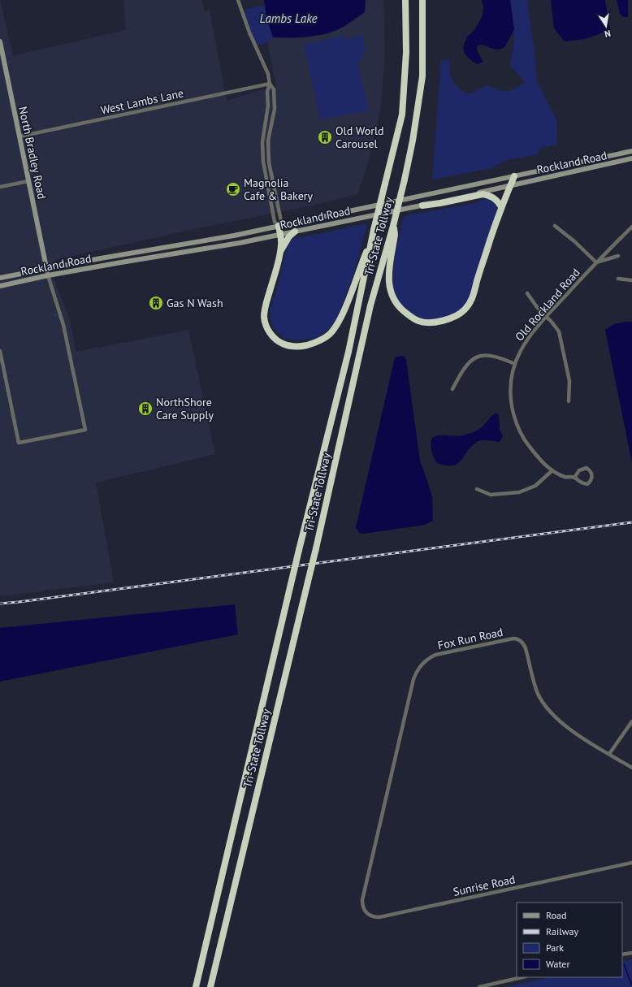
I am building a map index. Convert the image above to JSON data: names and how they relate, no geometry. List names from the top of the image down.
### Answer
{
  "streets": {
    "highway": ["Tri-State Tollway"],
    "main road": ["North Bradley Road", "Rockland Road"],
    "street": [
      "West Lambs Lane",
      "Old Rockland Road",
      "Fox Run Road",
      "Sunrise Road"
    ]
  },
  "crossings": [
    ["West Lambs Lane", "North Bradley Road"],
    ["North Bradley Road", "Rockland Road"],
    ["Fox Run Road", "Sunrise Road"]
  ],
  "water": ["Lambs Lake"],
  "places": {
    "building": ["Old World Carousel", "Gas N Wash", "NorthShore Care Supply"],
    "cafe": ["Magnolia Cafe & Bakery"]
  },
  "legend": [
    "Road",
    "Railway",
    "Park",
    "Water"
  ],
  "north": "bottom"
}
